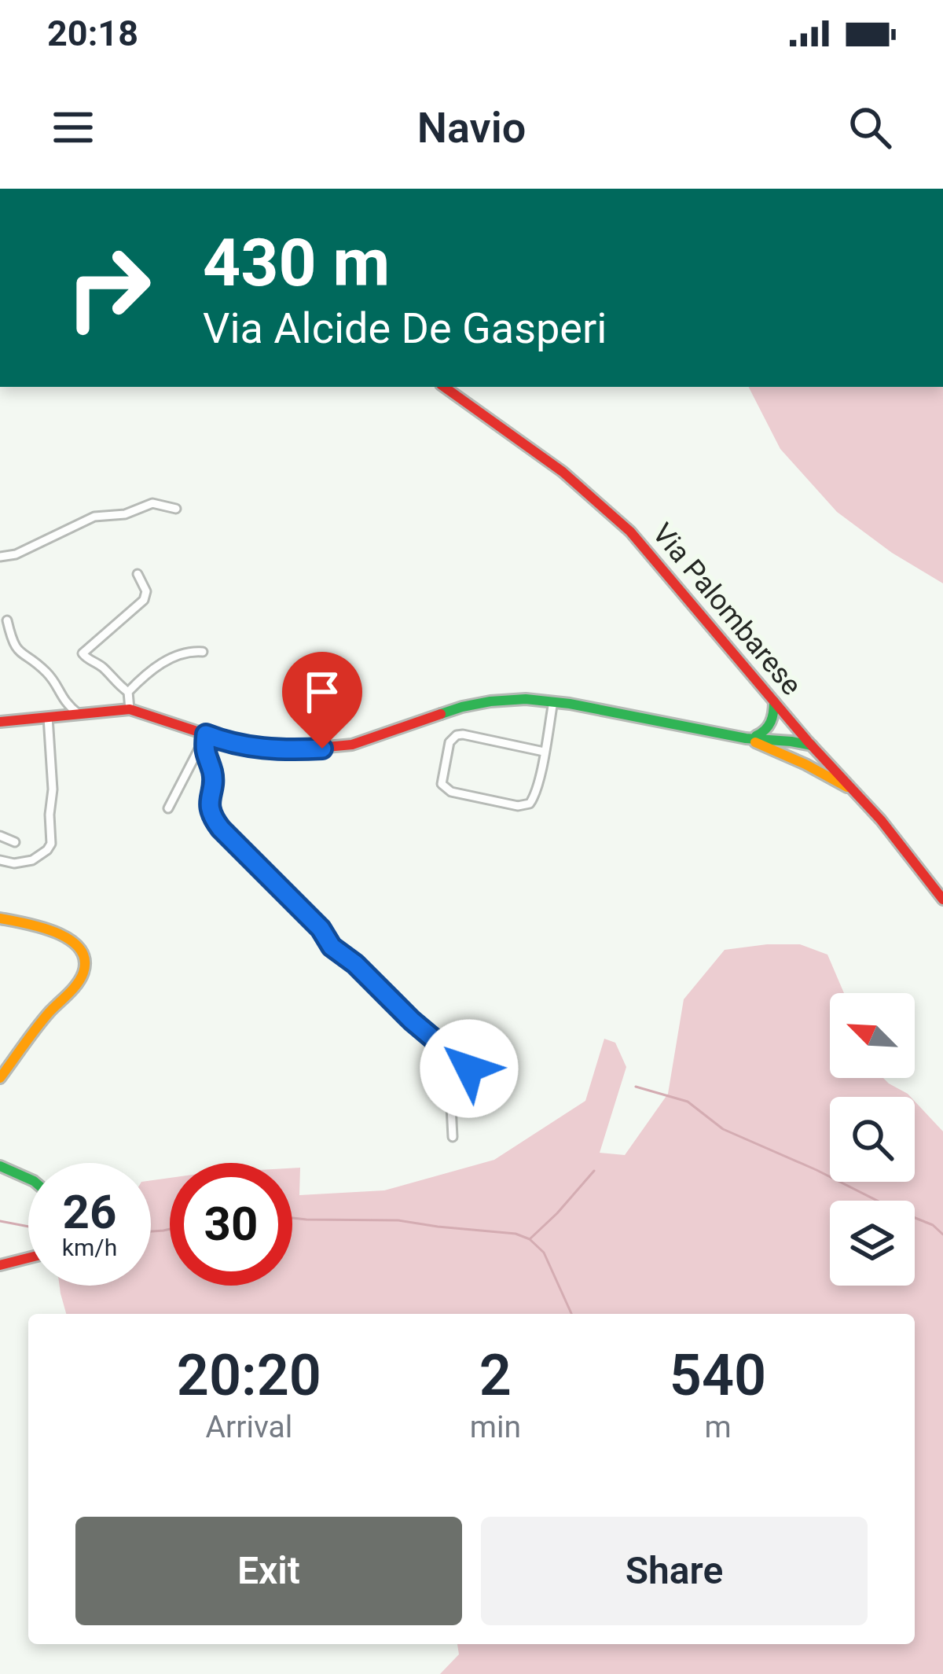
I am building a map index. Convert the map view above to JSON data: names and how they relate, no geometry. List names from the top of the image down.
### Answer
{
  "streets": {
    "street": ["Via Palombarese"]
  },
  "north": "top left",
  "page": {
    "status": "20:18",
    "header": "Navio",
    "turn": ["430 m", "Via Alcide De Gasperi"],
    "speed": "26 km/h",
    "limit": "30",
    "eta": [
      "20:20",
      "Arrival",
      "2",
      "min",
      "540",
      "m"
    ],
    "buttons": ["Exit", "Share"]
  }
}
